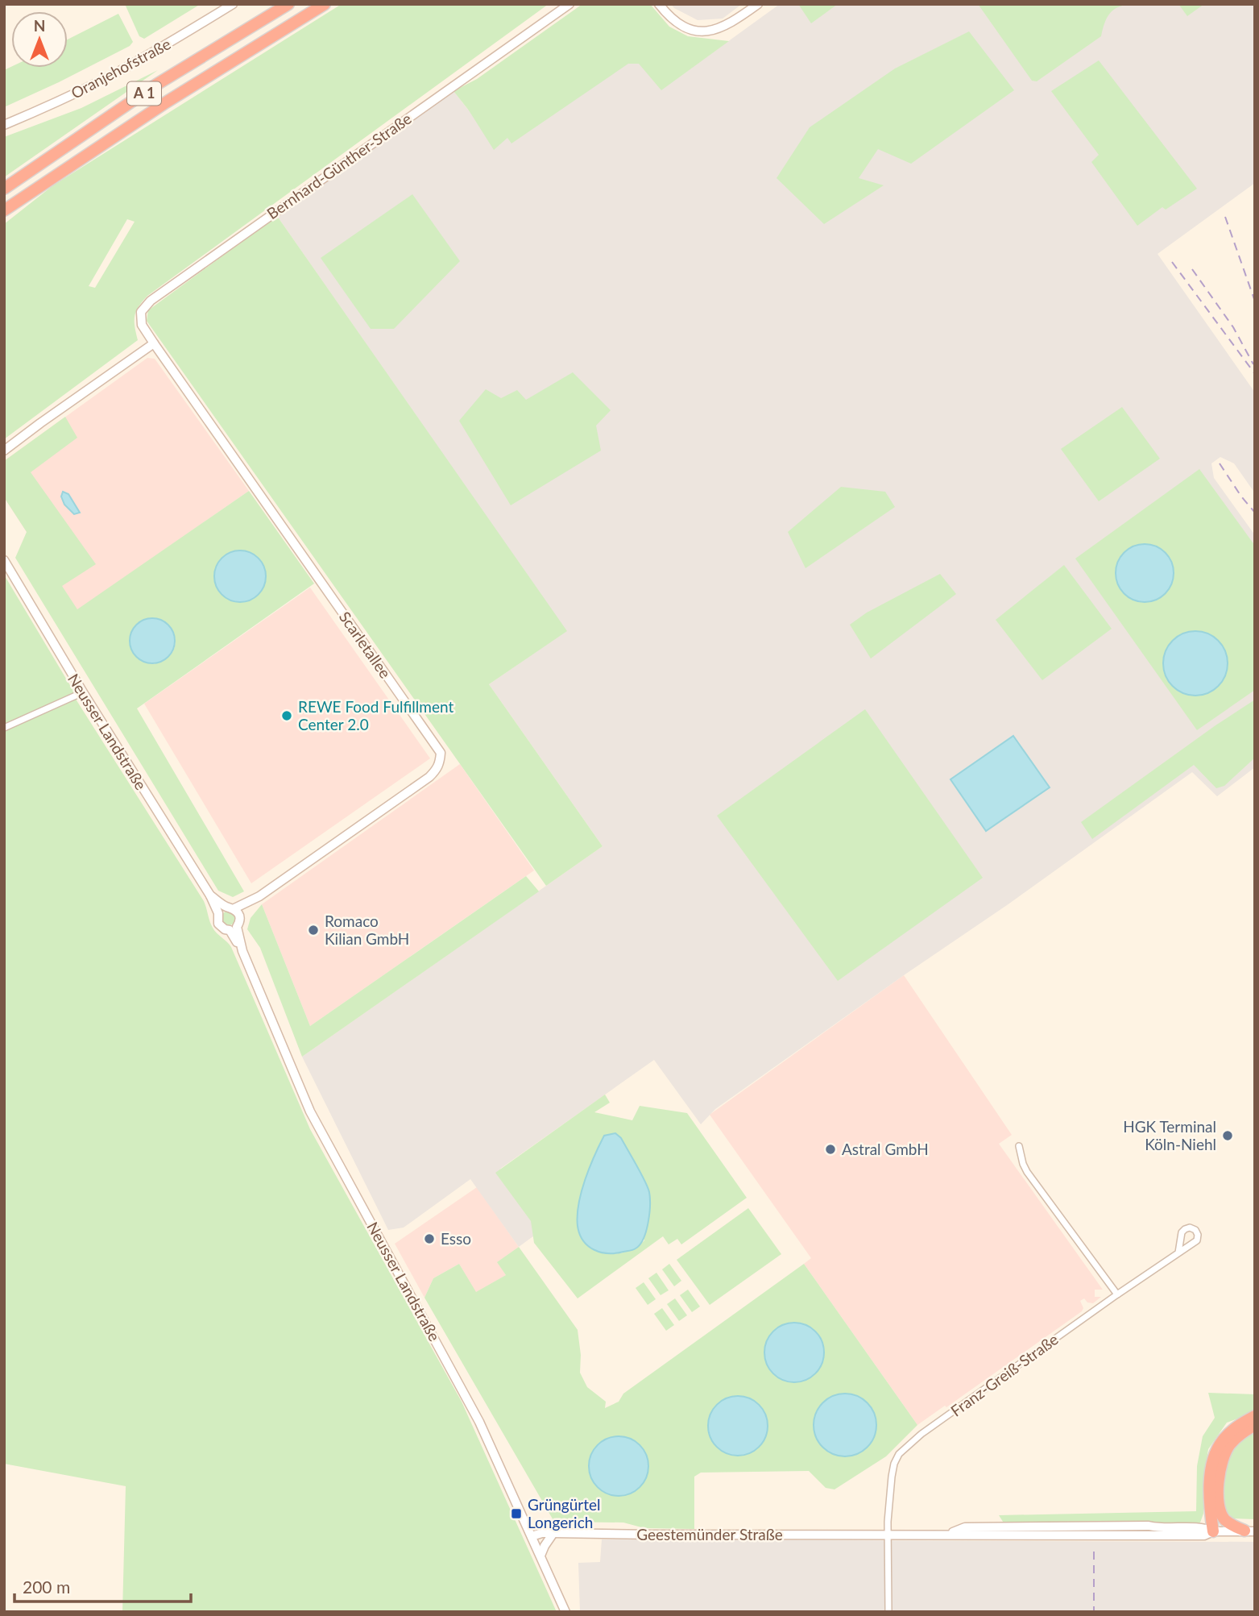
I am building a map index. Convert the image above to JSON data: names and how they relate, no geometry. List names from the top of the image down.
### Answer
{
  "streets": {
    "highway": ["A 1"],
    "street": [
      "Oranjehofstraße",
      "Bernhard-Günther-Straße",
      "Scarletallee",
      "Neusser Landstraße",
      "Franz-Greiß-Straße",
      "Geestemünder Straße"
    ]
  },
  "crossings": [
    ["Bernhard-Günther-Straße", "Scarletallee"],
    ["Scarletallee", "Neusser Landstraße"],
    ["Neusser Landstraße", "Geestemünder Straße"],
    ["Franz-Greiß-Straße", "Geestemünder Straße"]
  ],
  "places": {
    "other": [
      "REWE Food Fulfillment Center 2.0",
      "Romaco Kilian GmbH",
      "HGK Terminal Köln-Niehl",
      "Astral GmbH",
      "Esso"
    ],
    "transit": ["Grüngürtel Longerich"]
  },
  "scale_bar": "200 m",
  "north": "top"
}
